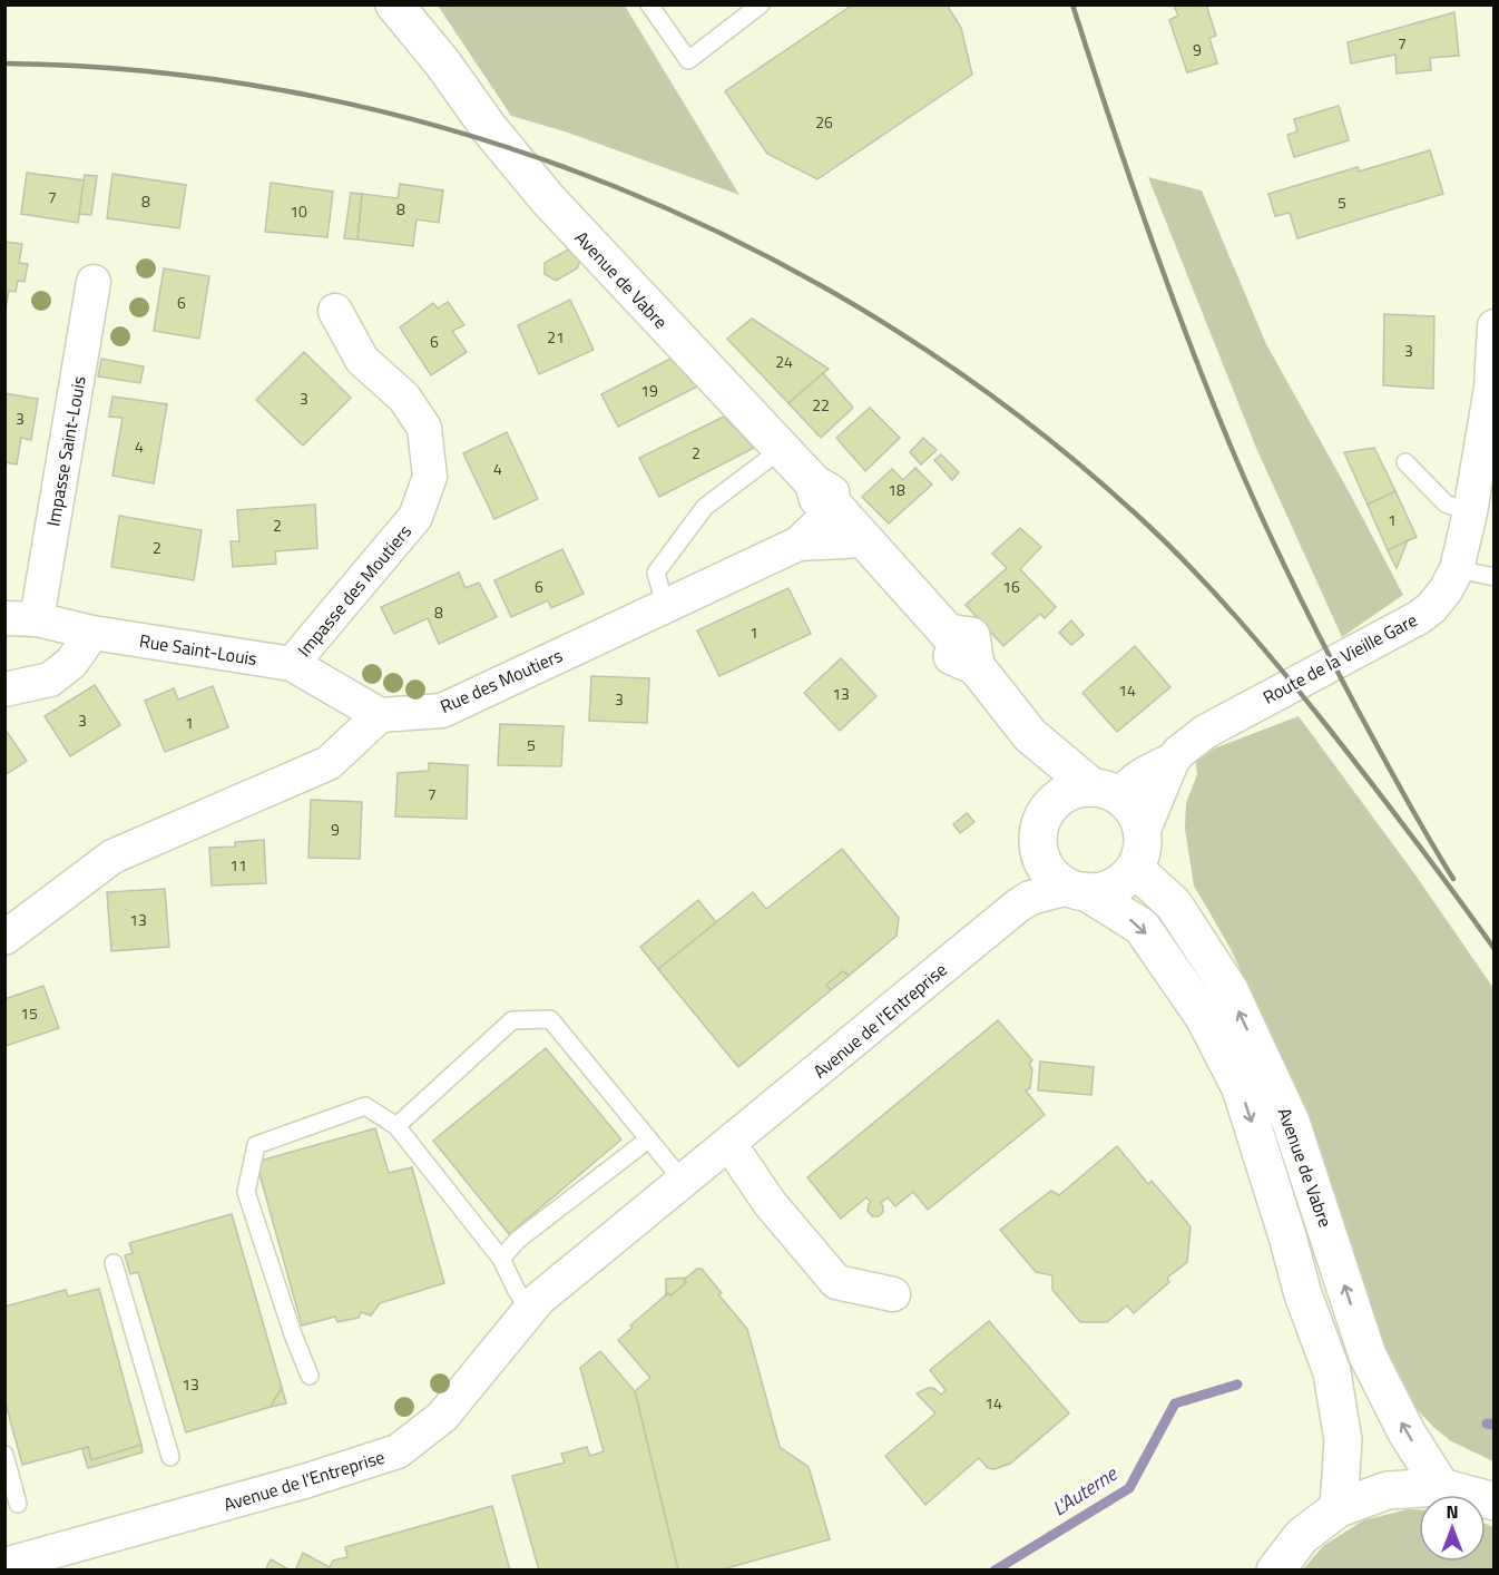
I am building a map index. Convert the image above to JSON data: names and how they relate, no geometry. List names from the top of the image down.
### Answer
{
  "streets": {
    "main road": ["Avenue de Vabre"],
    "street": [
      "Impasse Saint-Louis",
      "Impasse des Moutiers",
      "Rue Saint-Louis",
      "Route de la Vieille Gare",
      "Rue des Moutiers",
      "Avenue de l'Entreprise"
    ]
  },
  "crossings": [
    ["Avenue de Vabre", "Route de la Vieille Gare"],
    ["Avenue de Vabre", "Rue des Moutiers"],
    ["Avenue de Vabre", "Avenue de l'Entreprise"],
    ["Impasse Saint-Louis", "Rue Saint-Louis"],
    ["Impasse des Moutiers", "Rue Saint-Louis"],
    ["Rue Saint-Louis", "Rue des Moutiers"],
    ["Route de la Vieille Gare", "Avenue de l'Entreprise"]
  ],
  "water": ["L'Auterne"],
  "house_numbers": [
    "7",
    "9",
    "26",
    "7",
    "8",
    "5",
    "8",
    "10",
    "6",
    "21",
    "6",
    "3",
    "24",
    "19",
    "3",
    "22",
    "3",
    "4",
    "2",
    "4",
    "18",
    "1",
    "2",
    "2",
    "6",
    "16",
    "8",
    "1",
    "14",
    "13",
    "3",
    "3",
    "1",
    "5",
    "7",
    "9",
    "11",
    "13",
    "15",
    "13",
    "14"
  ],
  "north": "top"
}
